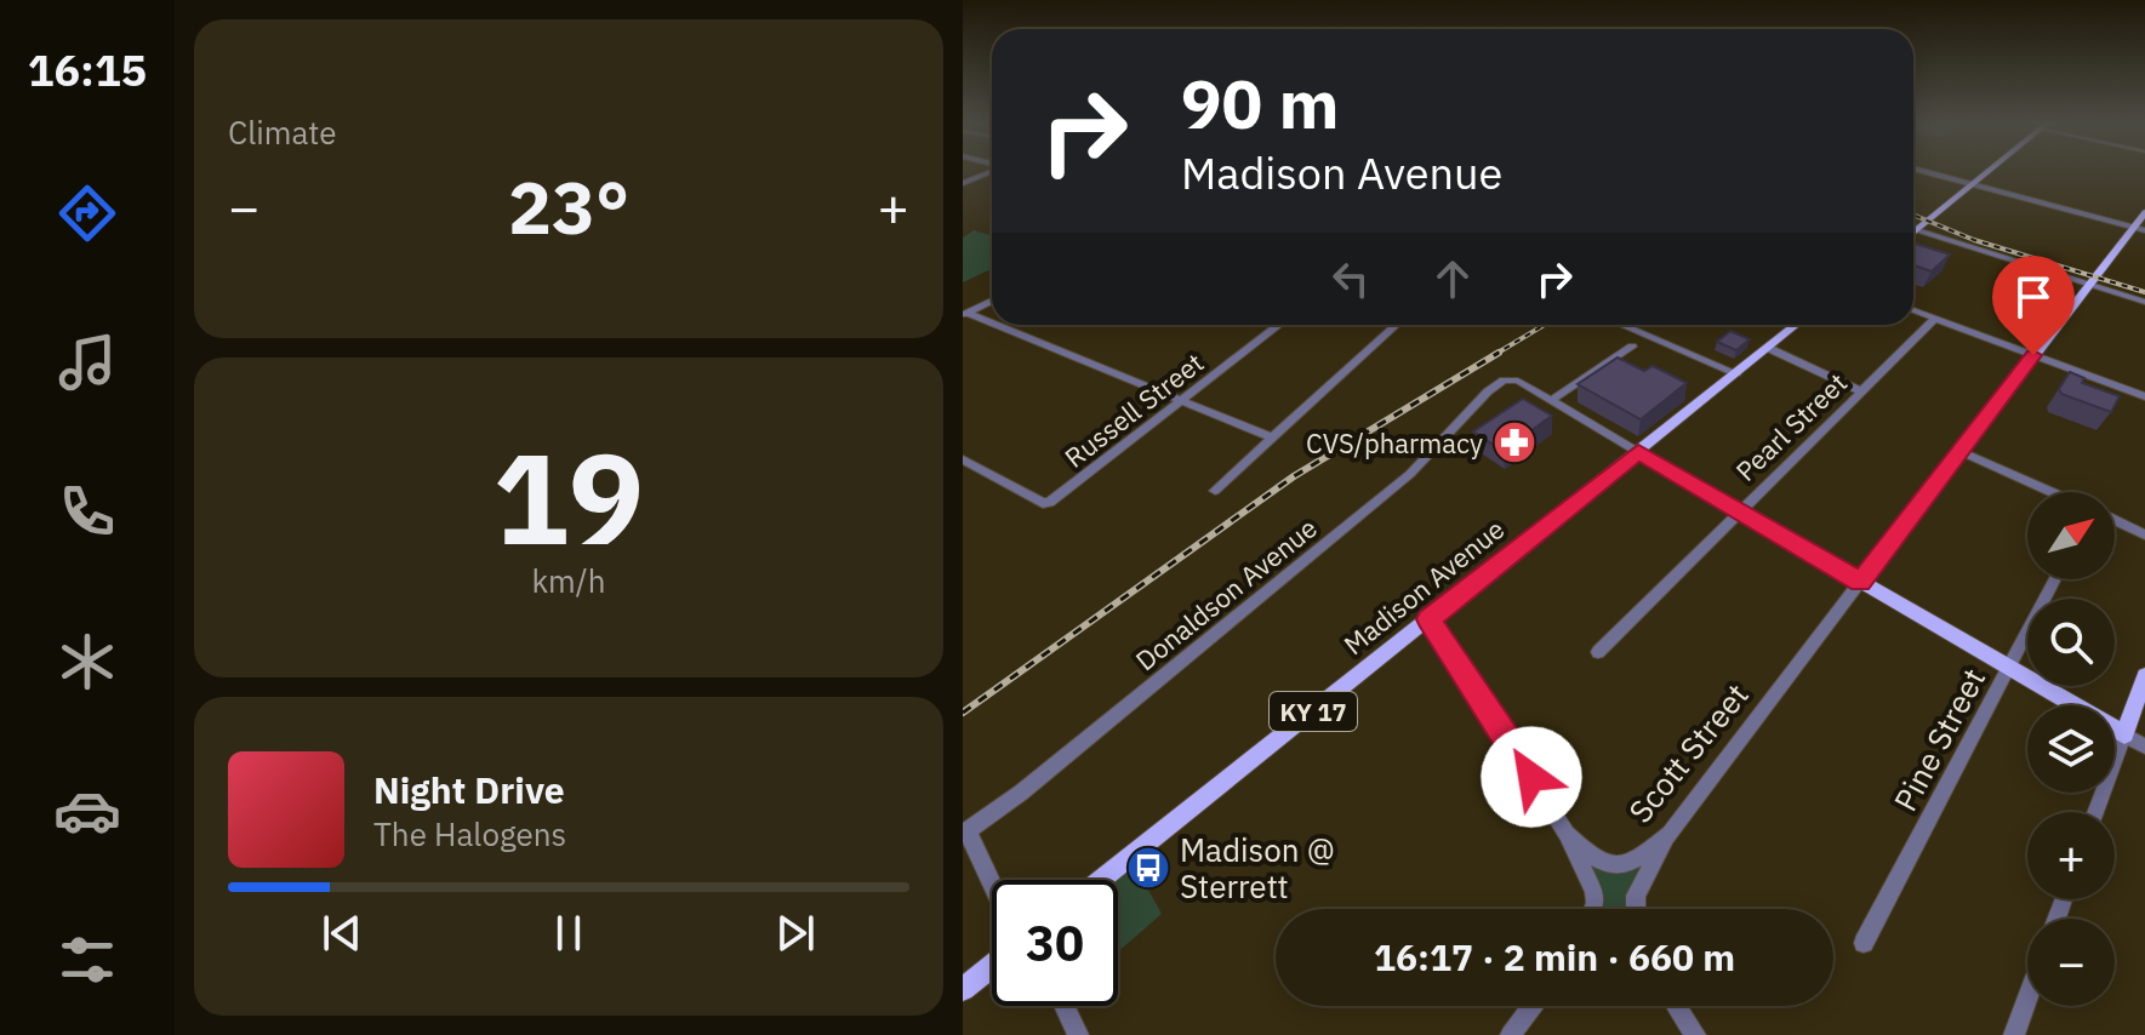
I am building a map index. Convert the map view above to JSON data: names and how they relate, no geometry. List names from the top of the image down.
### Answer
{
  "streets": {
    "main road": ["Madison Avenue", "KY 17"],
    "street": [
      "Russell Street",
      "Pearl Street",
      "Donaldson Avenue",
      "Pine Street",
      "Scott Street"
    ]
  },
  "places": {
    "pharmacy": ["CVS/pharmacy"],
    "bus stop": ["Madison @ Sterrett"]
  },
  "north": "top right",
  "page": {
    "tabs": "16:15",
    "tile": [
      "Climate",
      ["19", "km/h"]
    ],
    "turn": ["90 m", "Madison Avenue"],
    "heat": ["−", "23°", "+"],
    "map_buttons": ["+", "−"],
    "song": ["Night Drive", "The Halogens"],
    "limit": "30",
    "trip": "16:17 · 2 min · 660 m"
  }
}
